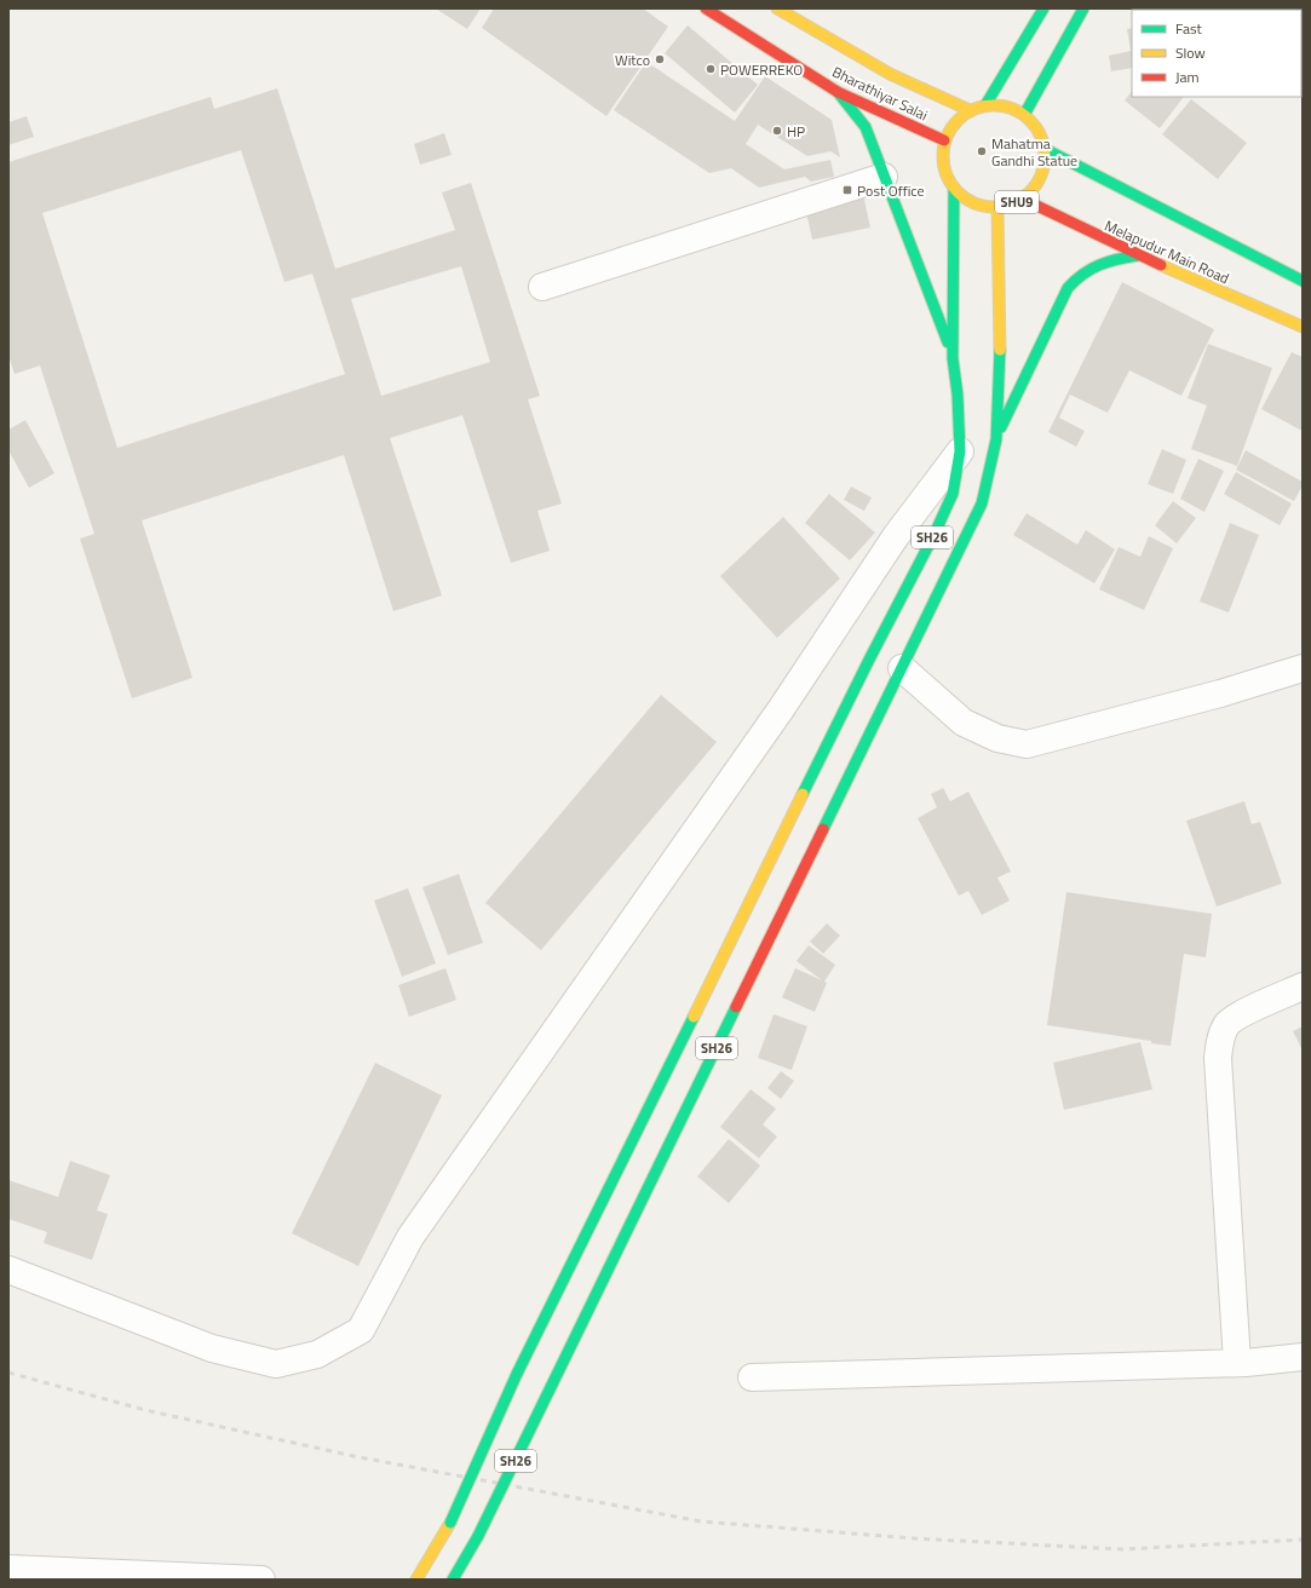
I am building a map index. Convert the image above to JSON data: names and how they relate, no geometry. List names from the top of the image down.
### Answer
{
  "streets": {
    "main road": [
      "Bharathiyar Salai",
      "SHU9",
      "Melapudur Main Road",
      "SH26"
    ]
  },
  "crossings": [
    ["Bharathiyar Salai", "SHU9"],
    ["Bharathiyar Salai", "Melapudur Main Road"],
    ["Bharathiyar Salai", "SH26"],
    ["SHU9", "Melapudur Main Road"],
    ["SHU9", "SH26"],
    ["Melapudur Main Road", "SH26"]
  ],
  "places": {
    "other": [
      "Witco",
      "POWERREKO",
      "HP",
      "Mahatma Gandhi Statue"
    ],
    "transit": ["Post Office"]
  },
  "legend": ["Fast", "Slow", "Jam"]
}
